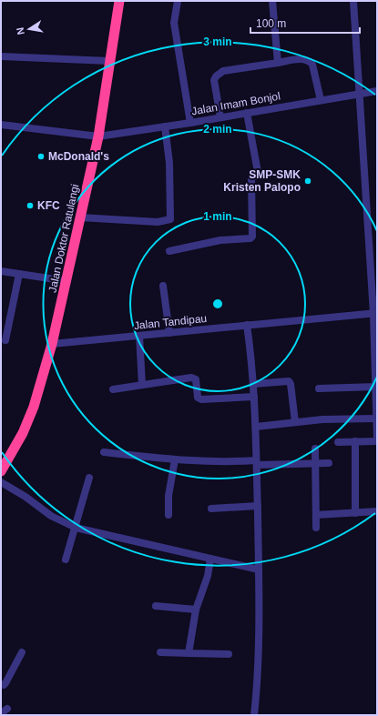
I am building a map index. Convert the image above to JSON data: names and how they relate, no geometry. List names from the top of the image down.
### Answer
{
  "streets": {
    "highway": ["Jalan Doktor Ratulangi"],
    "street": ["Jalan Imam Bonjol", "Jalan Tandipau"]
  },
  "crossings": [
    ["Jalan Imam Bonjol", "Jalan Doktor Ratulangi"],
    ["Jalan Doktor Ratulangi", "Jalan Tandipau"]
  ],
  "places": ["McDonald's", "SMP-SMK Kristen Palopo", "KFC"],
  "scale_bar": "100 m",
  "north": "left",
  "rings": ["3 min", "2 min", "1 min"]
}
